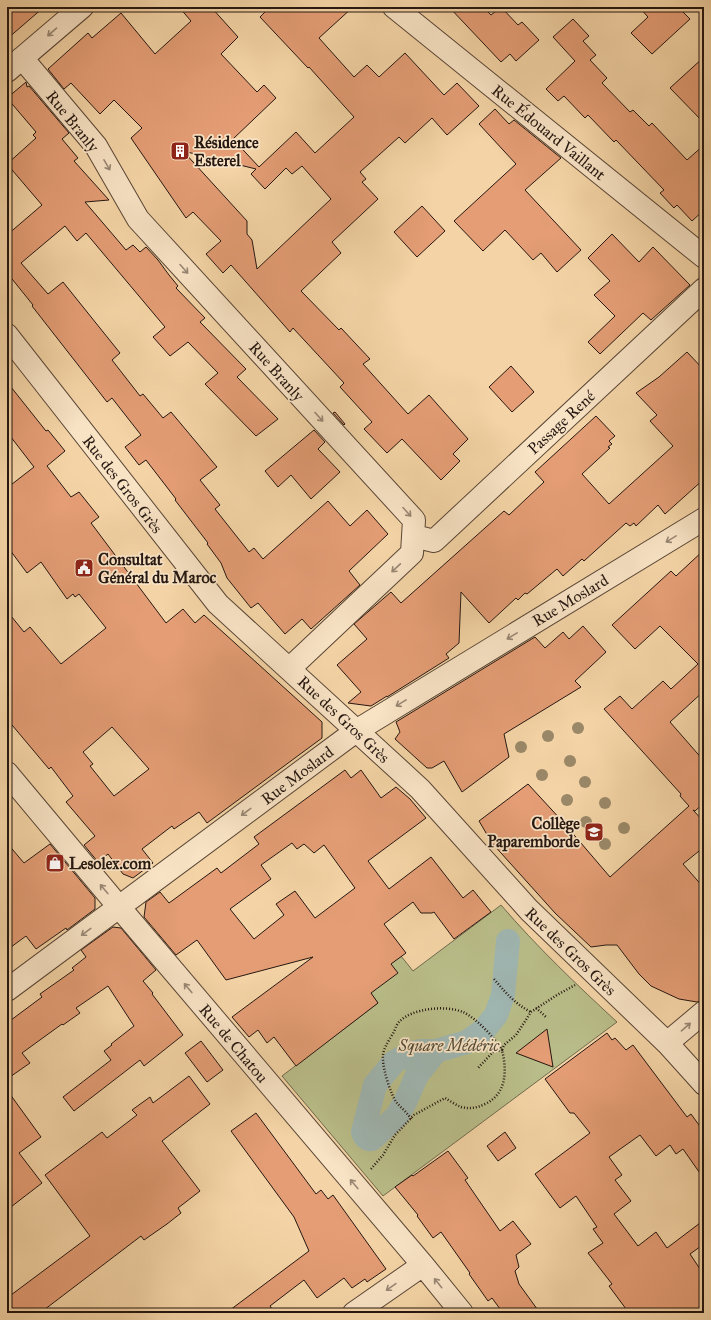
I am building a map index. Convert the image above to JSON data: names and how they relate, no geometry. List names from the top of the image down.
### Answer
{
  "streets": {
    "street": [
      "Rue Branly",
      "Rue Édouard Vaillant",
      "Passage René",
      "Rue des Gros Grès",
      "Rue Moslard",
      "Rue de Chatou"
    ]
  },
  "crossings": [
    ["Rue Branly", "Passage René"],
    ["Rue Branly", "Rue des Gros Grès"],
    ["Rue des Gros Grès", "Rue Moslard"],
    ["Rue Moslard", "Rue de Chatou"]
  ],
  "one_way": ["Rue Branly", "Rue Moslard", "Rue de Chatou"],
  "parks": ["Square Médéric"],
  "places": {
    "building": ["Résidence Esterel"],
    "public building": ["Consultat Général du Maroc"],
    "school or university": ["Collège Paparemborde"],
    "shop": ["Lesolex.com"]
  }
}
